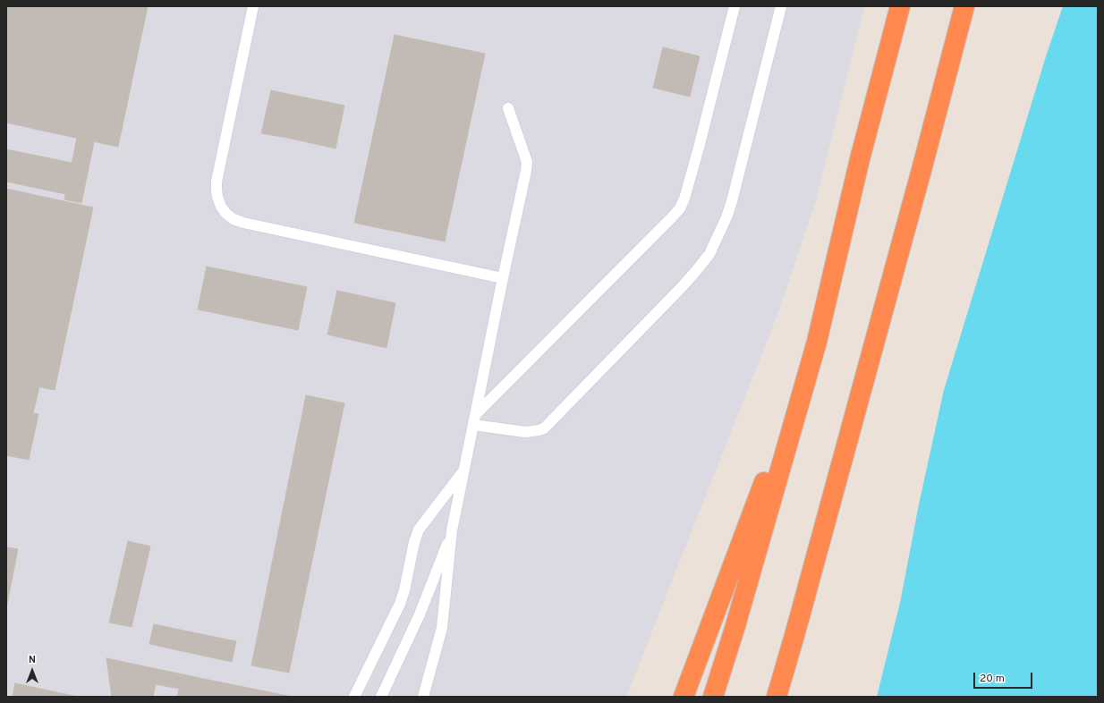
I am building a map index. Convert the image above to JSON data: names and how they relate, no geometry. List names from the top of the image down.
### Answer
{
  "scale_bar": "20 m",
  "north": "top"
}
